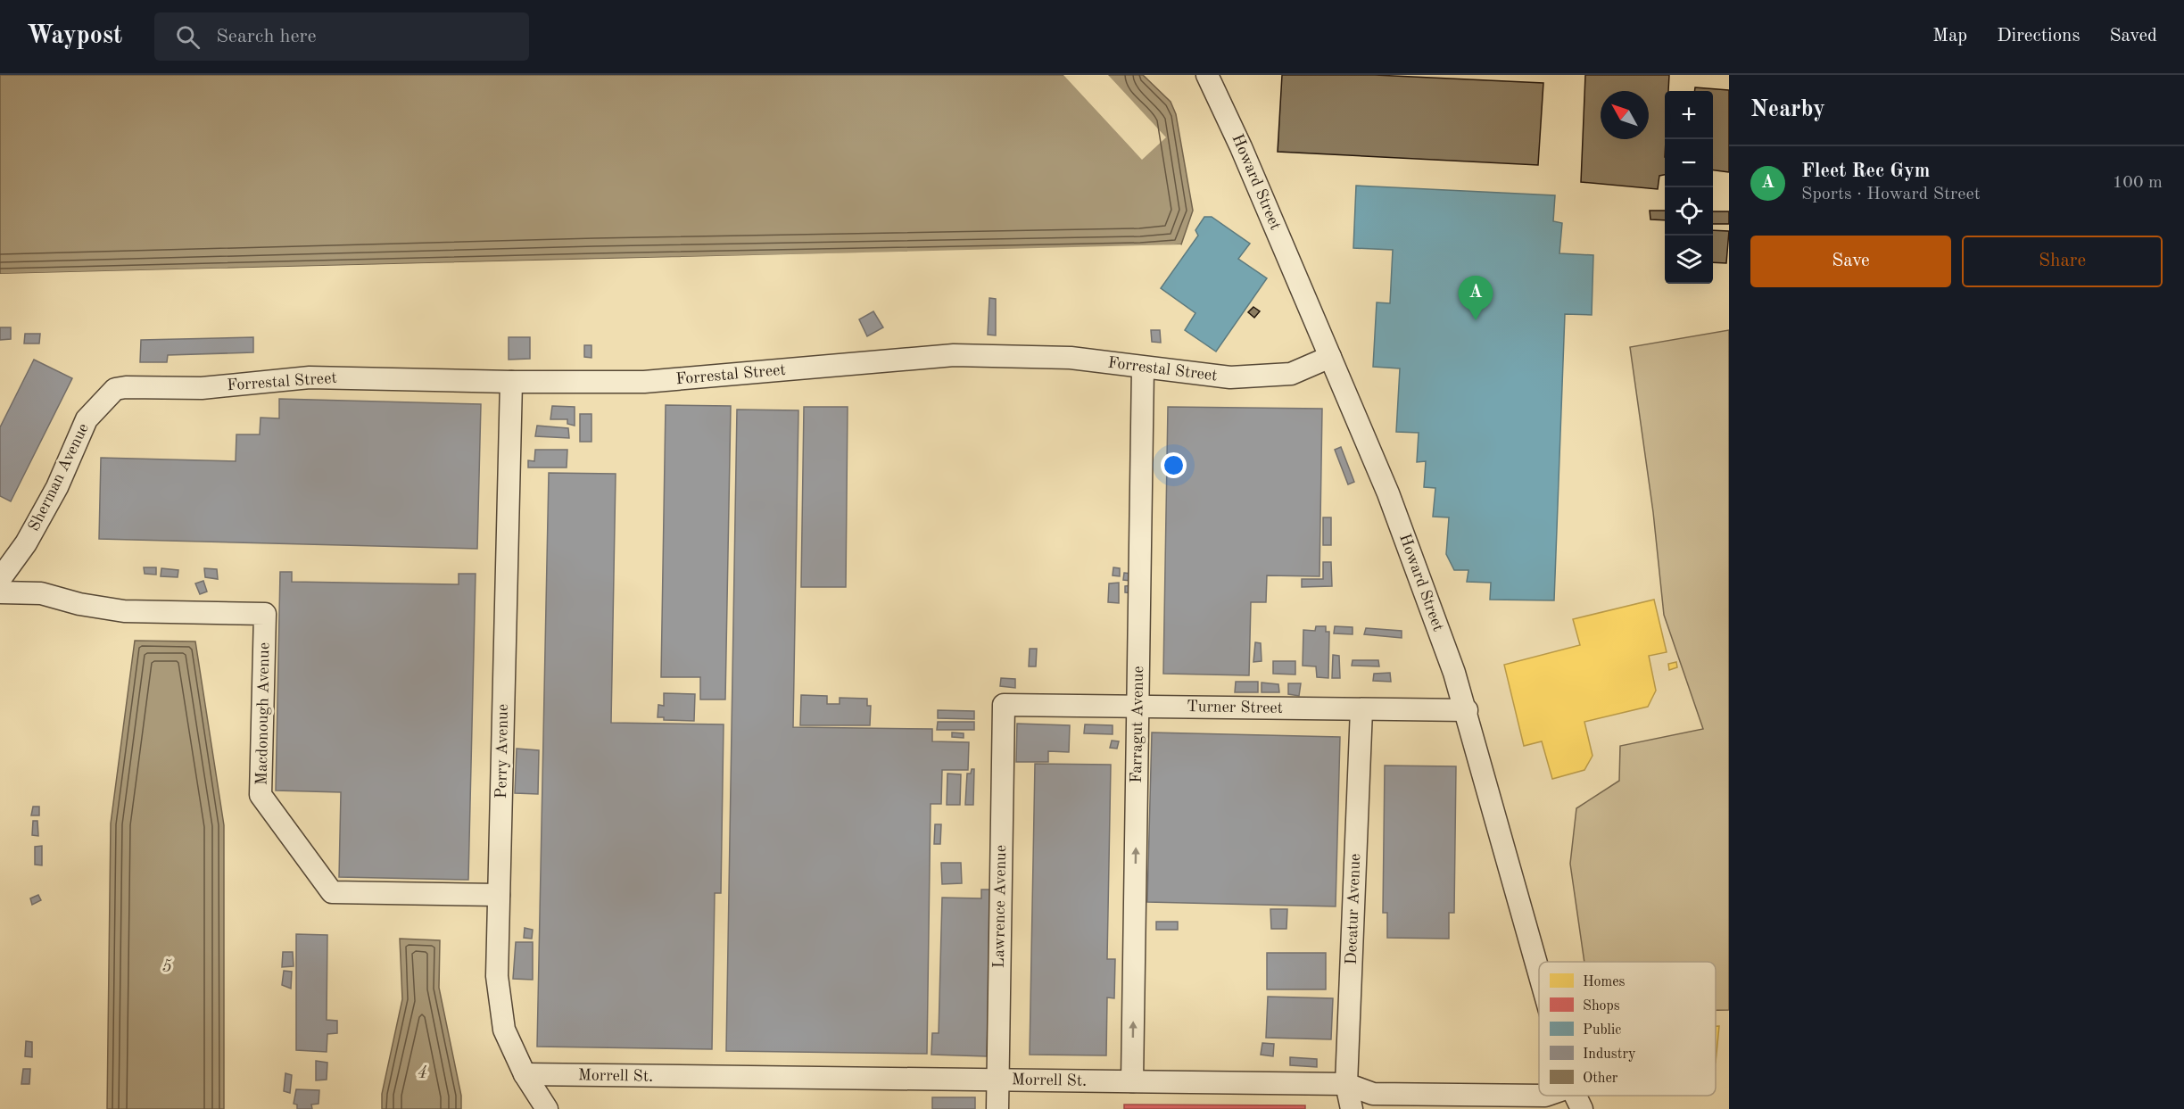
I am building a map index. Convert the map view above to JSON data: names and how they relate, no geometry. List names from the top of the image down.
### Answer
{
  "streets": {
    "street": [
      "Howard Street",
      "Forrestal Street",
      "Sherman Avenue",
      "Turner Street",
      "Macdonough Avenue",
      "Farragut Avenue",
      "Perry Avenue",
      "Lawrence Avenue",
      "Decatur Avenue",
      "Morrell St."
    ]
  },
  "crossings": [
    ["Howard Street", "Forrestal Street"],
    ["Howard Street", "Turner Street"],
    ["Forrestal Street", "Sherman Avenue"],
    ["Forrestal Street", "Farragut Avenue"],
    ["Forrestal Street", "Perry Avenue"],
    ["Turner Street", "Farragut Avenue"],
    ["Turner Street", "Lawrence Avenue"],
    ["Turner Street", "Decatur Avenue"],
    ["Macdonough Avenue", "Perry Avenue"],
    ["Farragut Avenue", "Morrell St."],
    ["Perry Avenue", "Morrell St."],
    ["Lawrence Avenue", "Morrell St."],
    ["Decatur Avenue", "Morrell St."]
  ],
  "one_way": ["Farragut Avenue"],
  "water": ["5", "4"],
  "legend": [
    "Homes",
    "Shops",
    "Public",
    "Industry",
    "Other"
  ],
  "north": "top left",
  "page": {
    "header": "Waypost",
    "search": "Search here",
    "nav": ["Map", "Directions", "Saved"],
    "heading": "Nearby",
    "map_buttons": ["+", "−"],
    "list": [
      {
        "mark": "A",
        "name": "Fleet Rec Gym",
        "note": "Sports · Howard Street",
        "value": "100 m"
      }
    ],
    "buttons": ["Save", "Share"],
    "pins": "A"
  }
}
